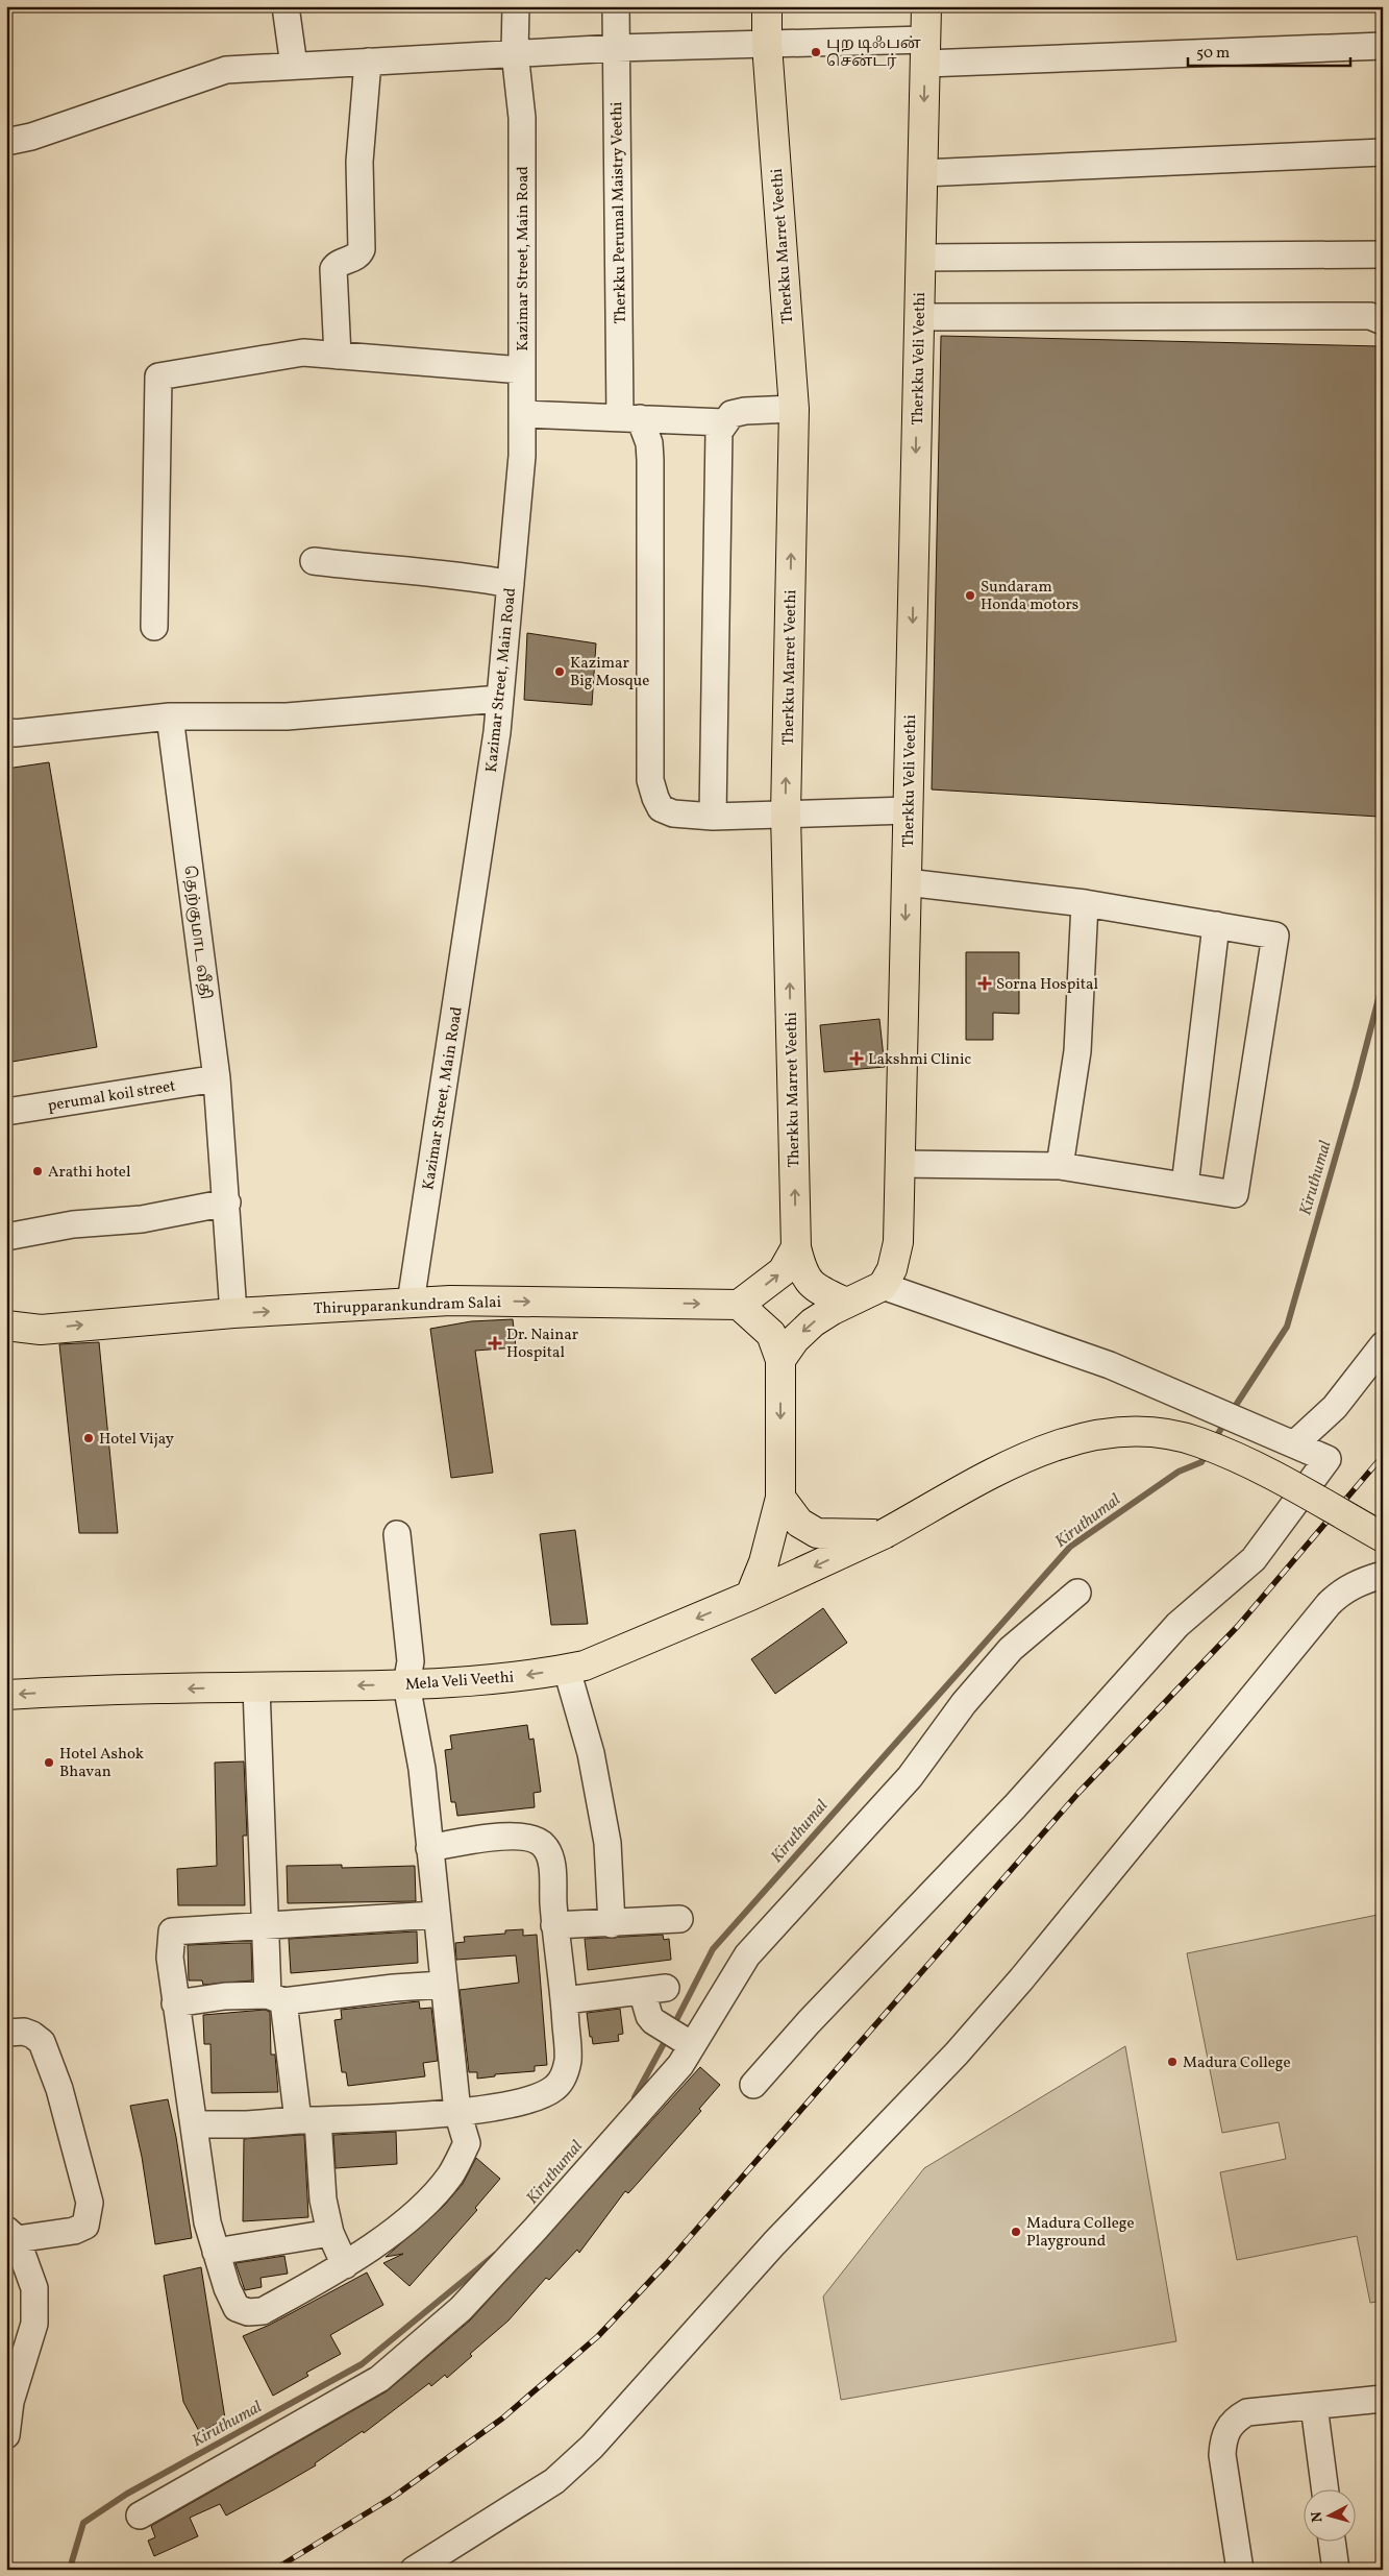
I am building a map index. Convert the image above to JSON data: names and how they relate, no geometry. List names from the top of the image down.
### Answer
{
  "streets": {
    "main road": [
      "Therkku Marret Veethi",
      "Therkku Veli Veethi",
      "Thirupparankundram Salai",
      "Mela Veli Veethi"
    ],
    "street": [
      "Therkku Perumal Maistry Veethi",
      "Kazimar Street, Main Road",
      "தெற்குமாட வீதி",
      "perumal koil street"
    ]
  },
  "crossings": [
    ["Kazimar Street, Main Road", "Thirupparankundram Salai"],
    ["தெற்குமாட வீதி", "perumal koil street"],
    ["தெற்குமாட வீதி", "Thirupparankundram Salai"]
  ],
  "one_way": [
    "Therkku Marret Veethi",
    "Therkku Veli Veethi",
    "Thirupparankundram Salai",
    "Mela Veli Veethi"
  ],
  "water": ["Kiruthumal"],
  "places": {
    "other": [
      "புற டிஃபன் சென்டர்",
      "Sundaram Honda motors",
      "Kazimar Big Mosque",
      "Arathi hotel",
      "Hotel Vijay",
      "Hotel Ashok Bhavan",
      "Madura College",
      "Madura College Playground"
    ],
    "health": ["Sorna Hospital", "Lakshmi Clinic", "Dr. Nainar Hospital"]
  },
  "scale_bar": "50 m",
  "north": "left"
}
